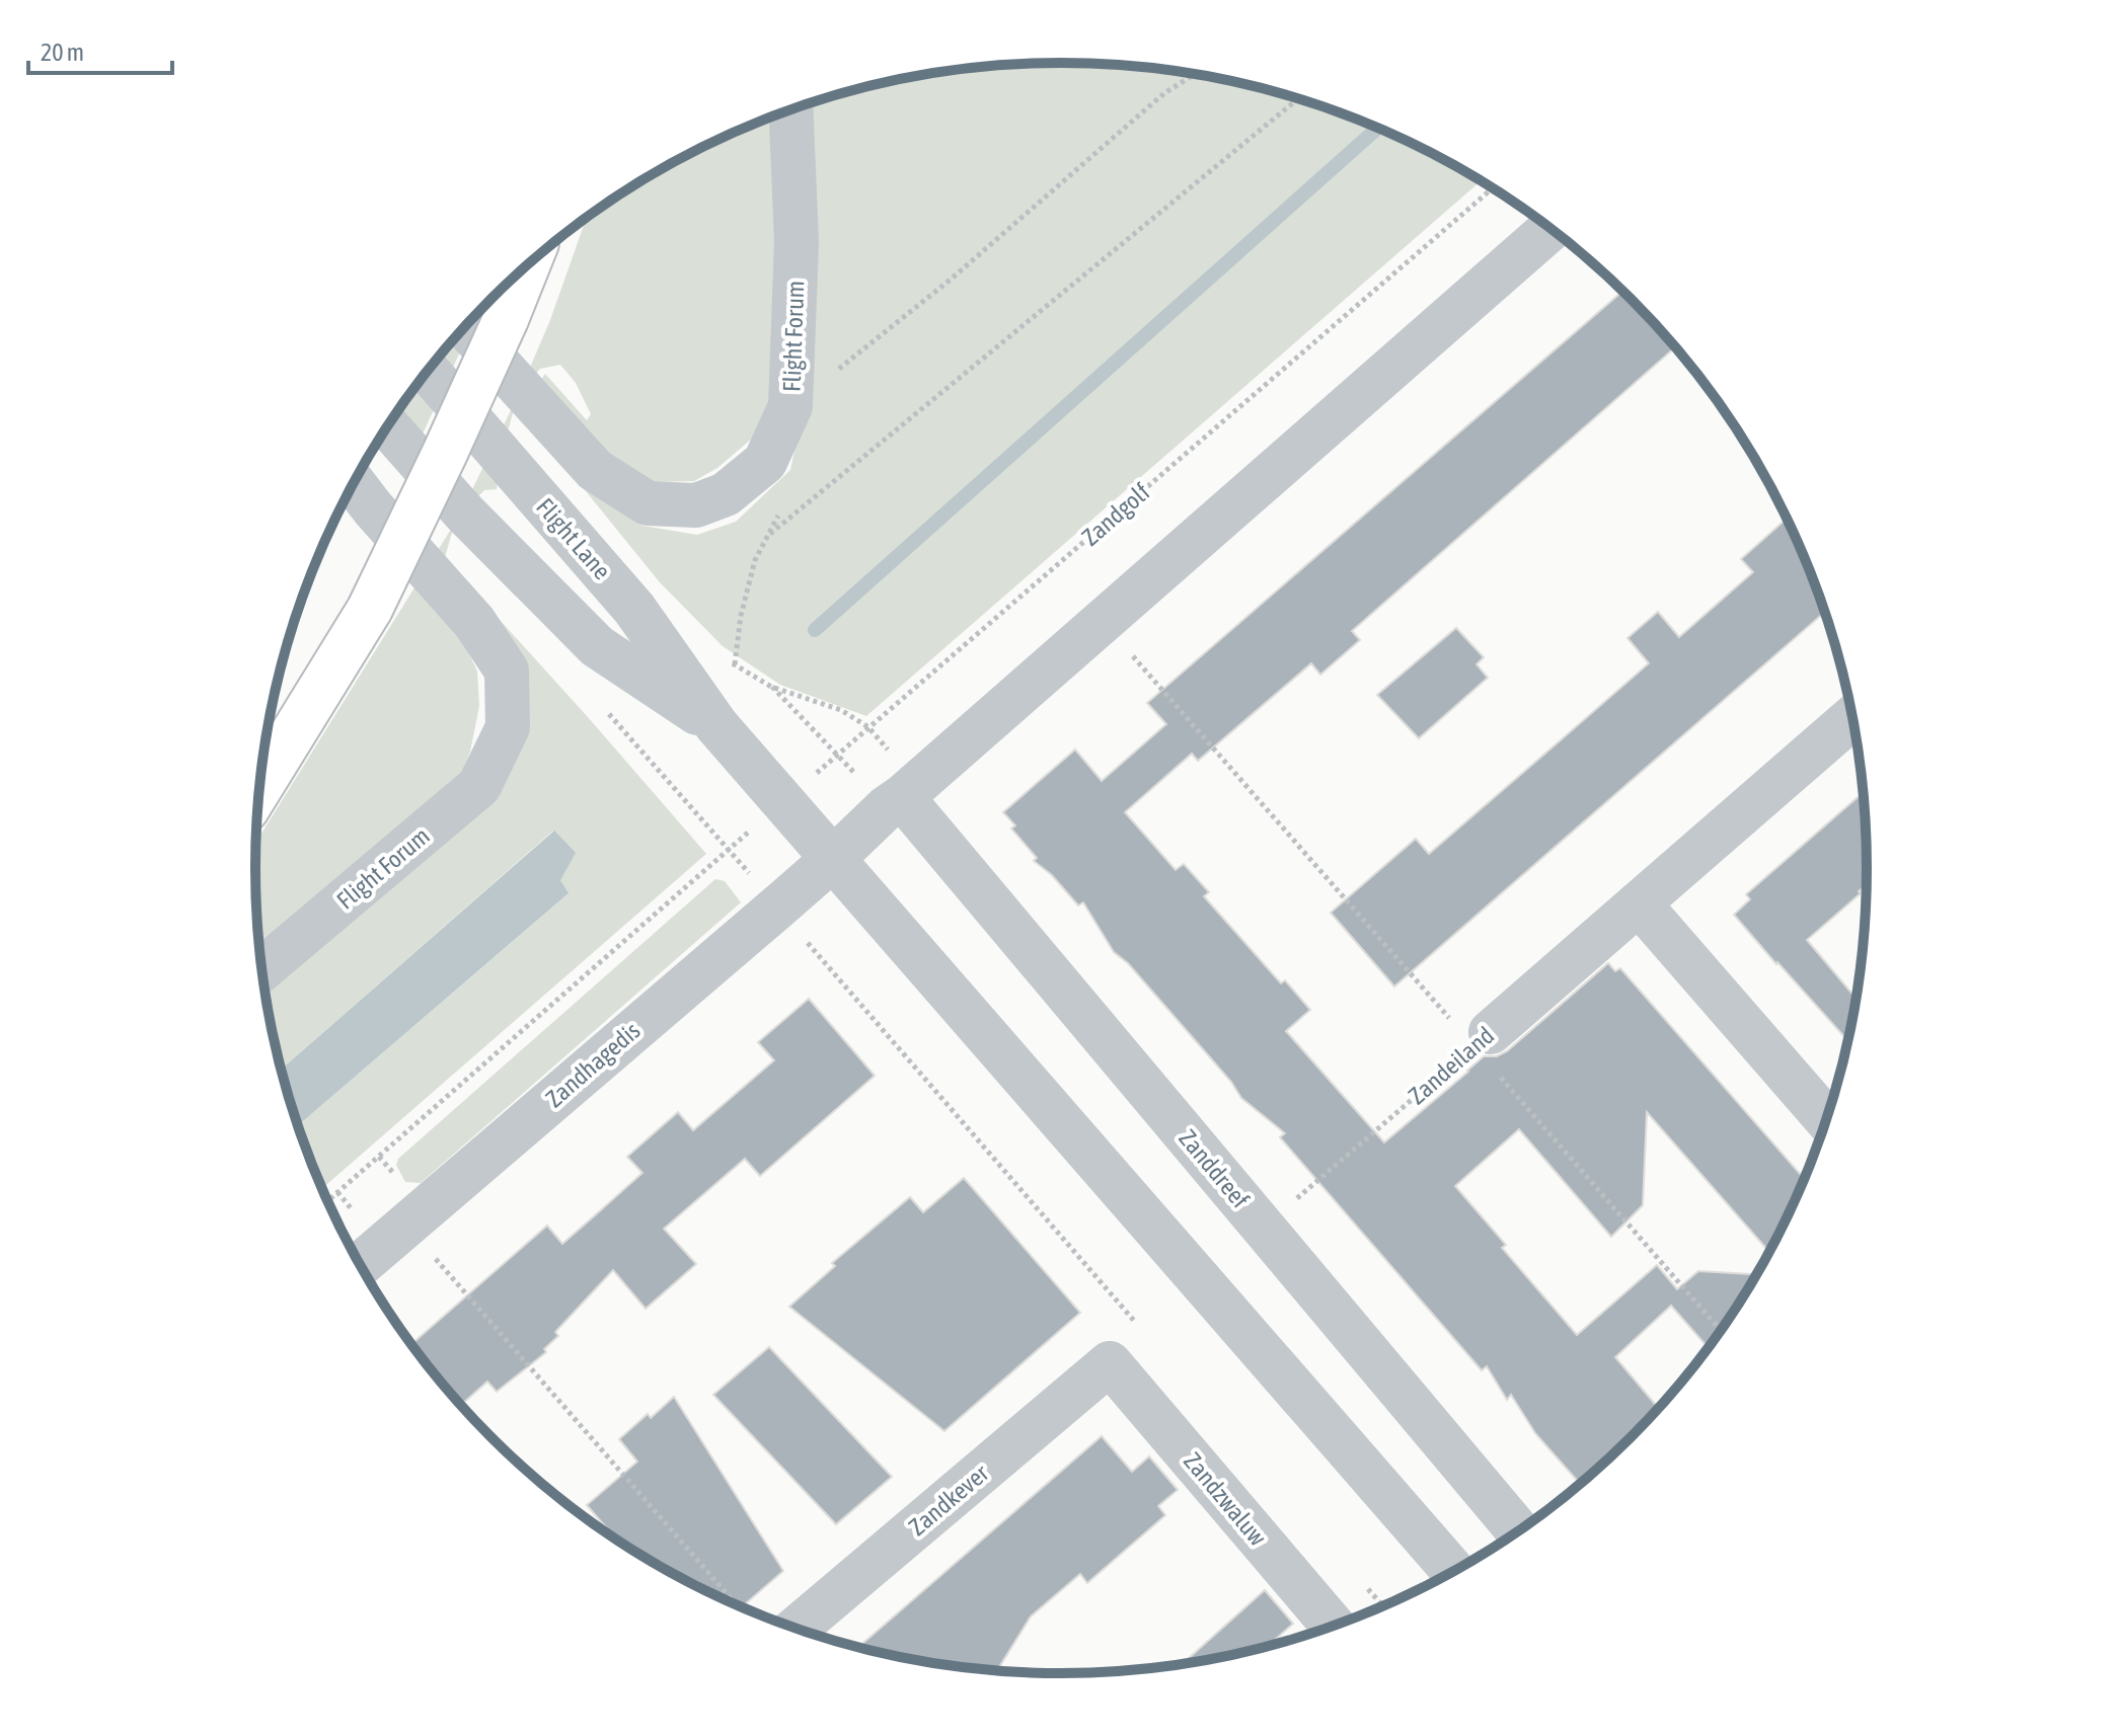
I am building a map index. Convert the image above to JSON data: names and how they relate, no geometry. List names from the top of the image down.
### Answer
{
  "streets": {
    "street": [
      "Flight Forum",
      "Flight Lane",
      "Zandhagedis",
      "Zandeiland",
      "Zanddreef",
      "Zandzwaluw",
      "Zandkever"
    ],
    "path": ["Zandgolf"]
  },
  "crossings": [
    ["Zandgolf", "Flight Lane"],
    ["Flight Lane", "Zandhagedis"],
    ["Zandeiland", "Zanddreef"],
    ["Zandzwaluw", "Zandkever"]
  ],
  "scale_bar": "20 m"
}
